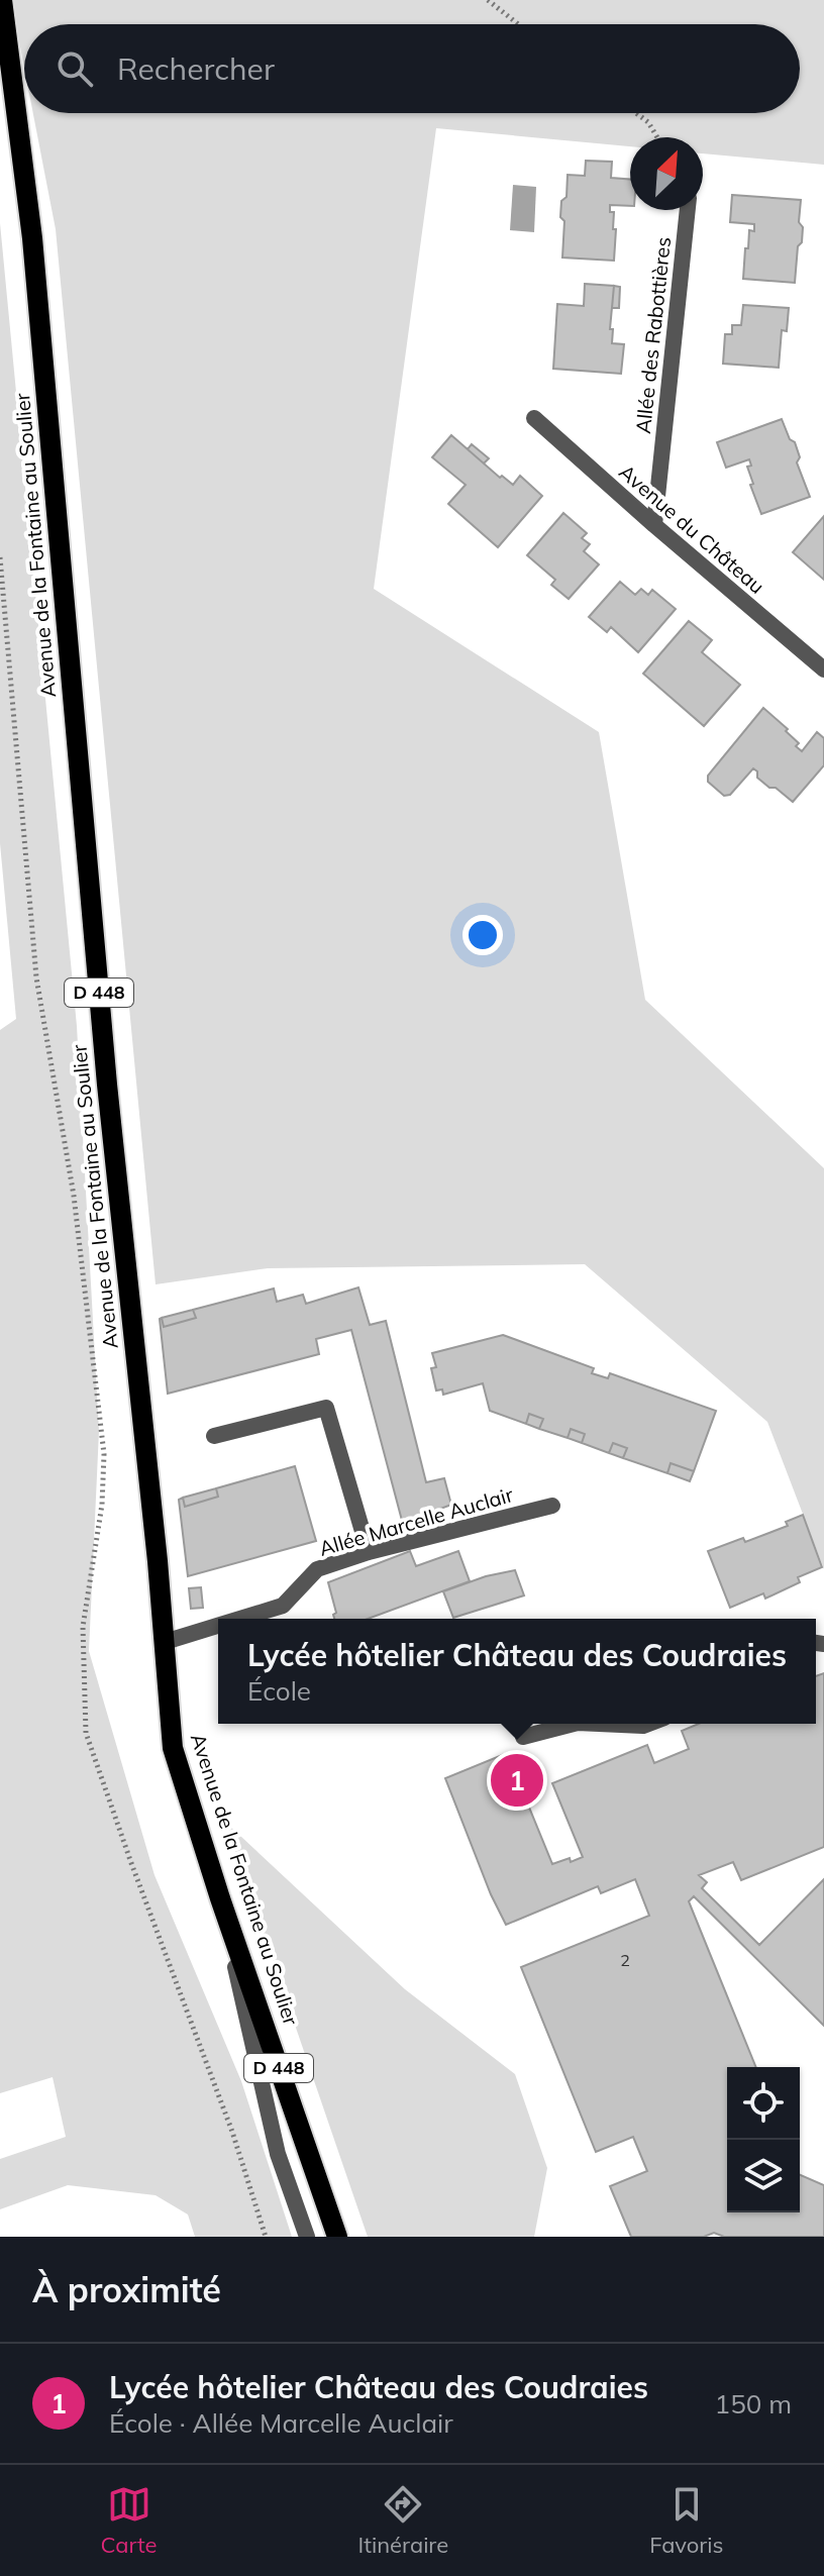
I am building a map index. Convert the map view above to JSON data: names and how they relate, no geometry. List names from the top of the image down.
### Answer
{
  "streets": {
    "main road": ["Avenue de la Fontaine au Soulier", "D 448"],
    "street": ["Allée des Rabottières", "Avenue du Château", "Allée Marcelle Auclair"]
  },
  "crossings": [
    ["Allée des Rabottières", "Avenue du Château"],
    ["Avenue de la Fontaine au Soulier", "Allée Marcelle Auclair"]
  ],
  "house_numbers": ["2"],
  "north": "top right",
  "page": {
    "search": "Rechercher",
    "popup": ["Lycée hôtelier Château des Coudraies", "École"],
    "pins": "1",
    "heading": "À proximité",
    "list": [
      {
        "mark": "1",
        "name": "Lycée hôtelier Château des Coudraies",
        "note": "École · Allée Marcelle Auclair",
        "value": "150 m"
      }
    ],
    "nav": ["Carte", "Itinéraire", "Favoris"]
  }
}
